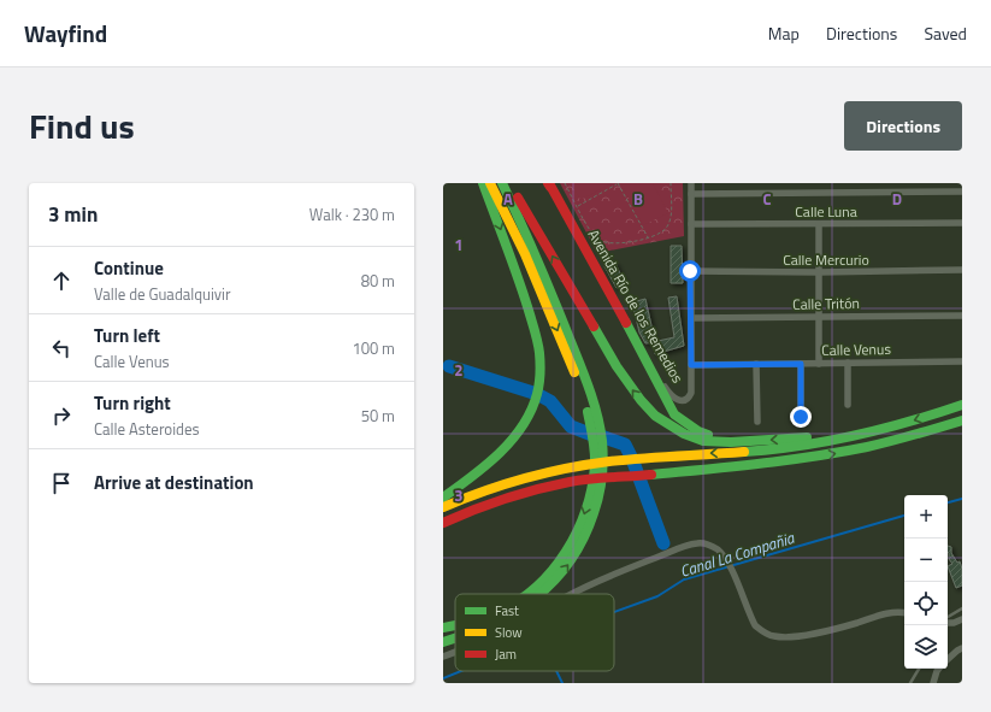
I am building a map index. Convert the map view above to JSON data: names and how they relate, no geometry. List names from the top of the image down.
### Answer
{
  "streets": {
    "main road": ["Avenida Río de los Remedios"],
    "street": [
      "Calle Luna",
      "Calle Mercurio",
      "Calle Tritón",
      "Calle Venus"
    ]
  },
  "crossings": [
    ["Avenida Río de los Remedios", "Calle Venus"]
  ],
  "water": ["Canal La Compañia"],
  "legend": ["Fast", "Slow", "Jam"],
  "page": {
    "header": "Wayfind",
    "nav": ["Map", "Directions", "Saved"],
    "title": "Find us",
    "buttons": "Directions",
    "heading": ["3 min", "Walk · 230 m"],
    "list": [
      ["Continue", "Valle de Guadalquivir", "80 m"],
      ["Turn left", "Calle Venus", "100 m"],
      ["Turn right", "Calle Asteroides", "50 m"],
      "Arrive at destination"
    ],
    "map_buttons": ["+", "−"]
  },
  "grid": {
    "columns": [
      "A",
      "B",
      "C",
      "D"
    ],
    "rows": ["1", "2", "3"]
  }
}
